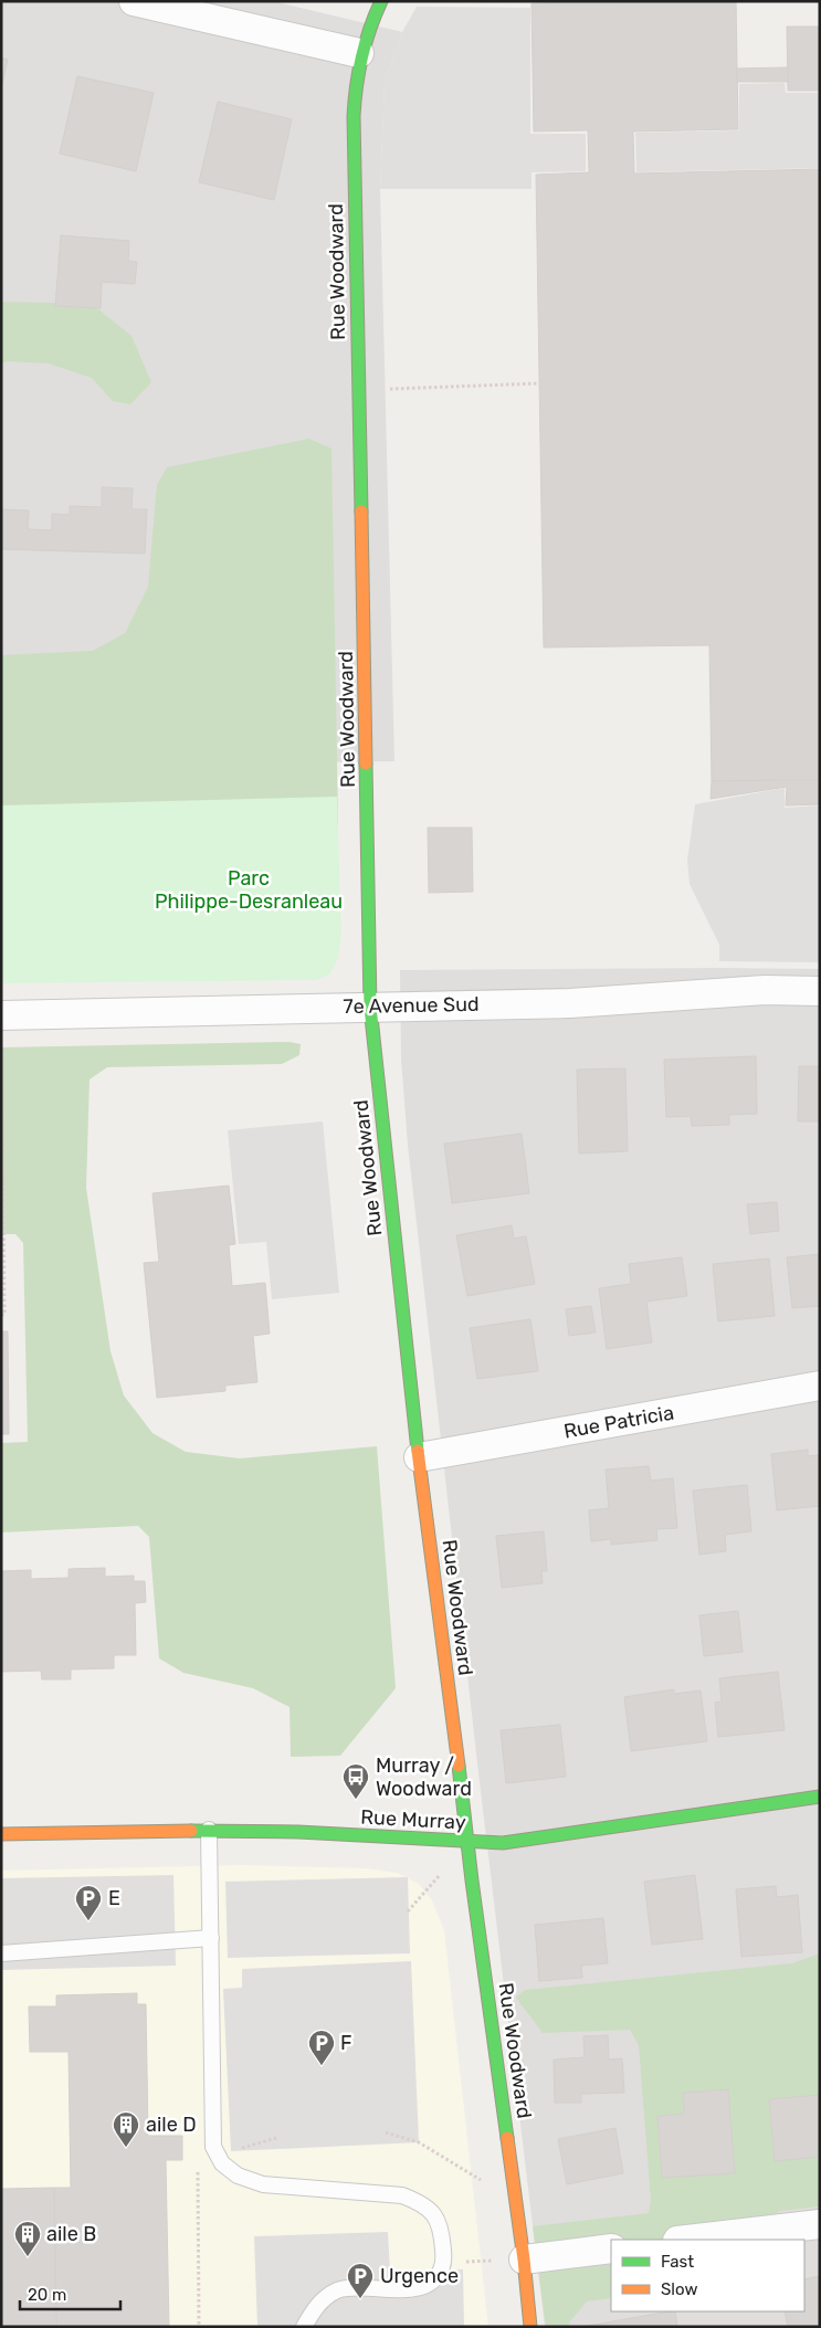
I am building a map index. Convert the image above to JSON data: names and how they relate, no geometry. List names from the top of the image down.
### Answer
{
  "streets": {
    "street": [
      "Rue Woodward",
      "7e Avenue Sud",
      "Rue Patricia",
      "Rue Murray"
    ]
  },
  "crossings": [
    ["Rue Woodward", "7e Avenue Sud"],
    ["Rue Woodward", "Rue Patricia"],
    ["Rue Woodward", "Rue Murray"]
  ],
  "parks": ["Parc Philippe-Desranleau"],
  "places": {
    "bus stop": ["Murray / Woodward"],
    "parking": ["E", "F", "Urgence"],
    "building": ["aile D", "aile B"]
  },
  "legend": ["Fast", "Slow"],
  "scale_bar": "20 m"
}
